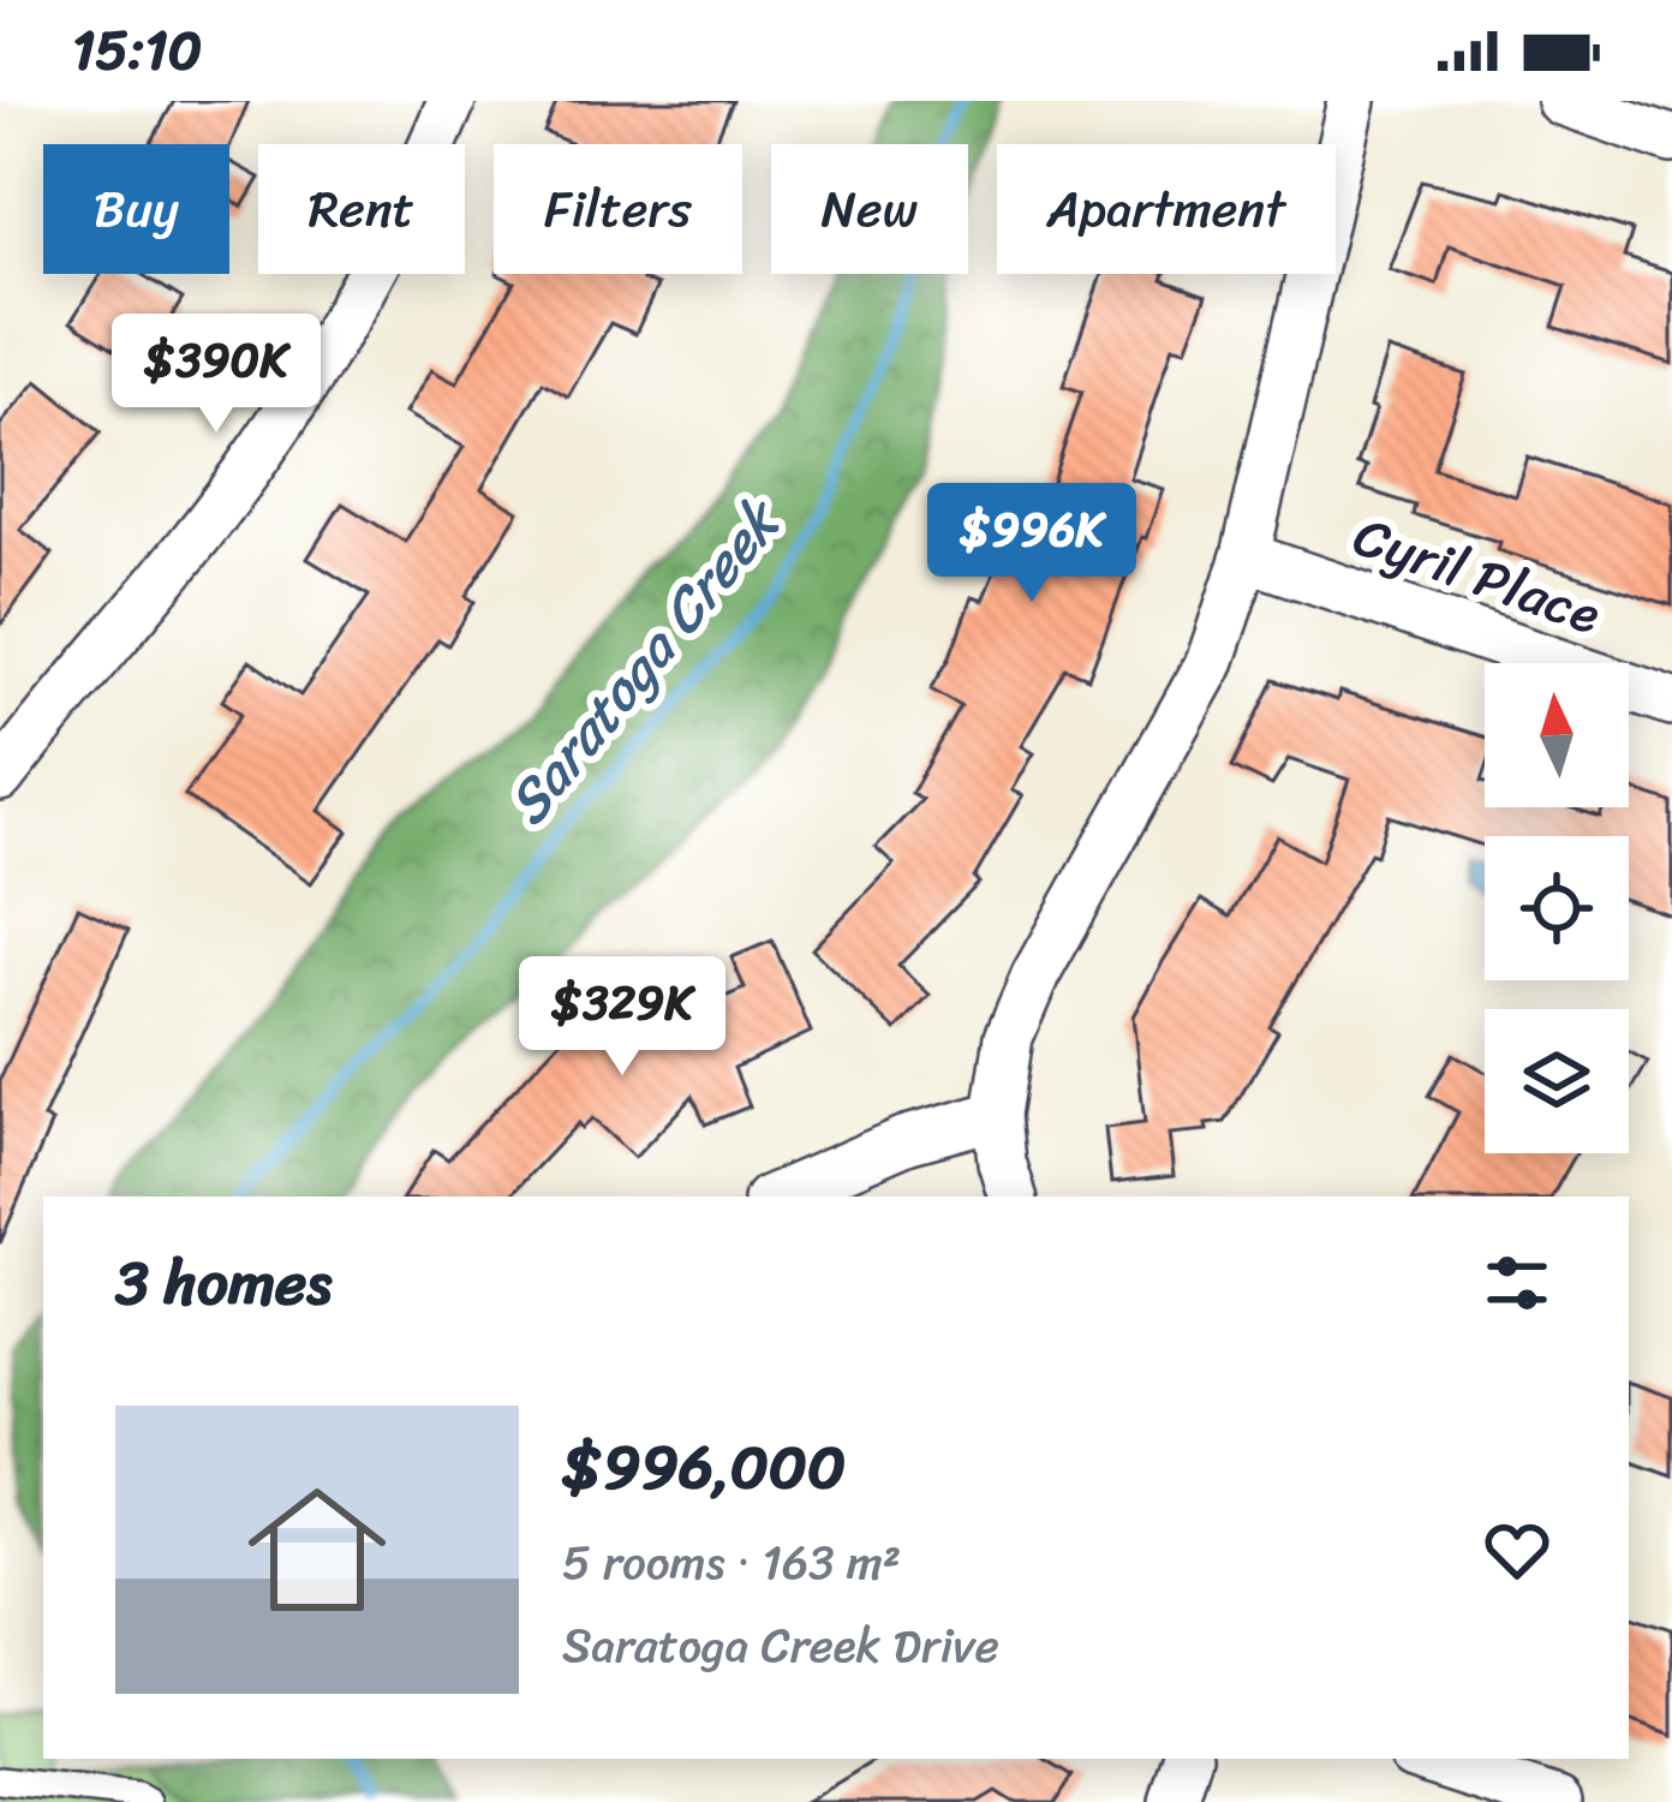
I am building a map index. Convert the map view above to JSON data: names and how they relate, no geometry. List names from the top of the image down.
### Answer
{
  "streets": {
    "street": ["Cyril Place"]
  },
  "water": ["Saratoga Creek"],
  "north": "top",
  "page": {
    "status": "15:10",
    "chip": [
      "Buy",
      "Rent",
      "Filters",
      "New",
      "Apartment"
    ],
    "price": ["$390K", "$996K", "$329K"],
    "heading": "3 homes",
    "list": [
      {
        "name": "$996,000",
        "note": "5 rooms · 163 m² · Saratoga Creek Drive"
      }
    ]
  }
}
